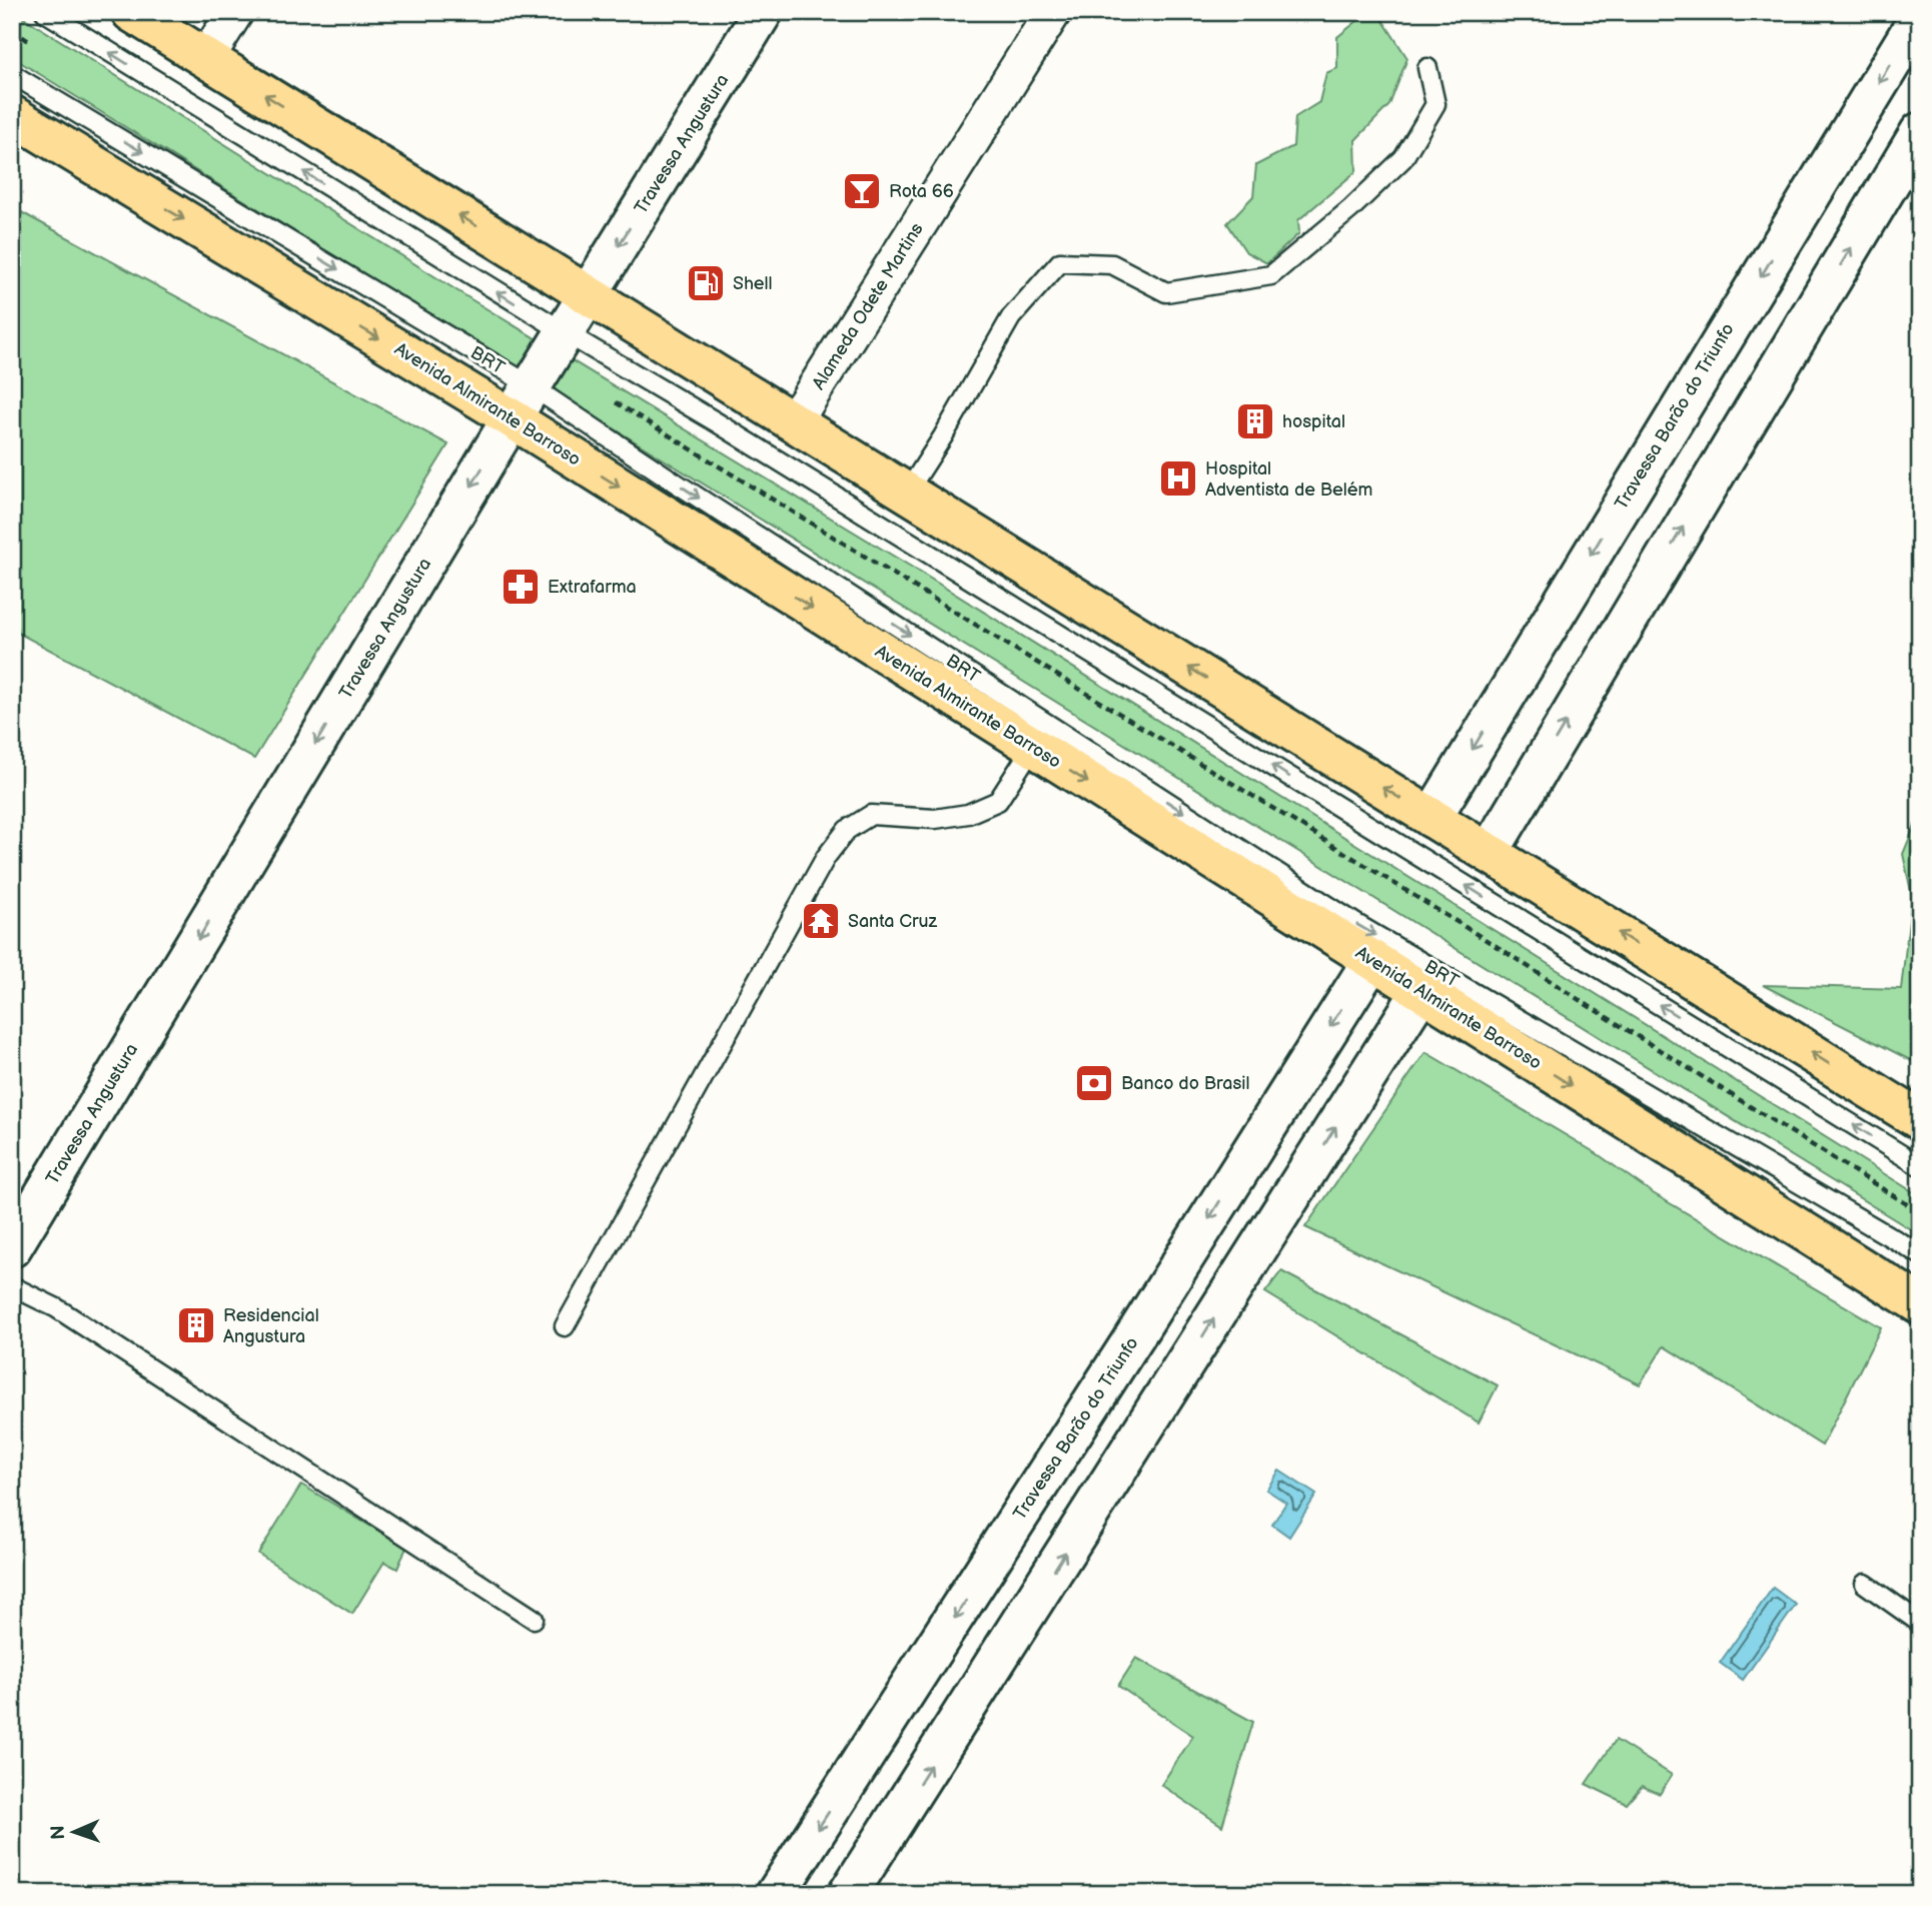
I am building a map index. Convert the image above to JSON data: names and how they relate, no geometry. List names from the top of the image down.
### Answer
{
  "streets": {
    "highway": ["Avenida Almirante Barroso"],
    "street": ["Travessa Angustura", "Alameda Odete Martins", "Travessa Barão do Triunfo"],
    "lane": ["BRT"]
  },
  "crossings": [
    ["Travessa Angustura", "BRT"],
    ["Travessa Angustura", "Avenida Almirante Barroso"],
    ["Avenida Almirante Barroso", "Travessa Barão do Triunfo"]
  ],
  "one_way": ["Travessa Angustura"],
  "places": {
    "bar": ["Rota 66"],
    "fuel station": ["Shell"],
    "building": ["hospital", "Residencial Angustura"],
    "hospital": ["Hospital Adventista de Belém"],
    "pharmacy": ["Extrafarma"],
    "temple": ["Santa Cruz"],
    "bank": ["Banco do Brasil"]
  },
  "north": "left"
}
